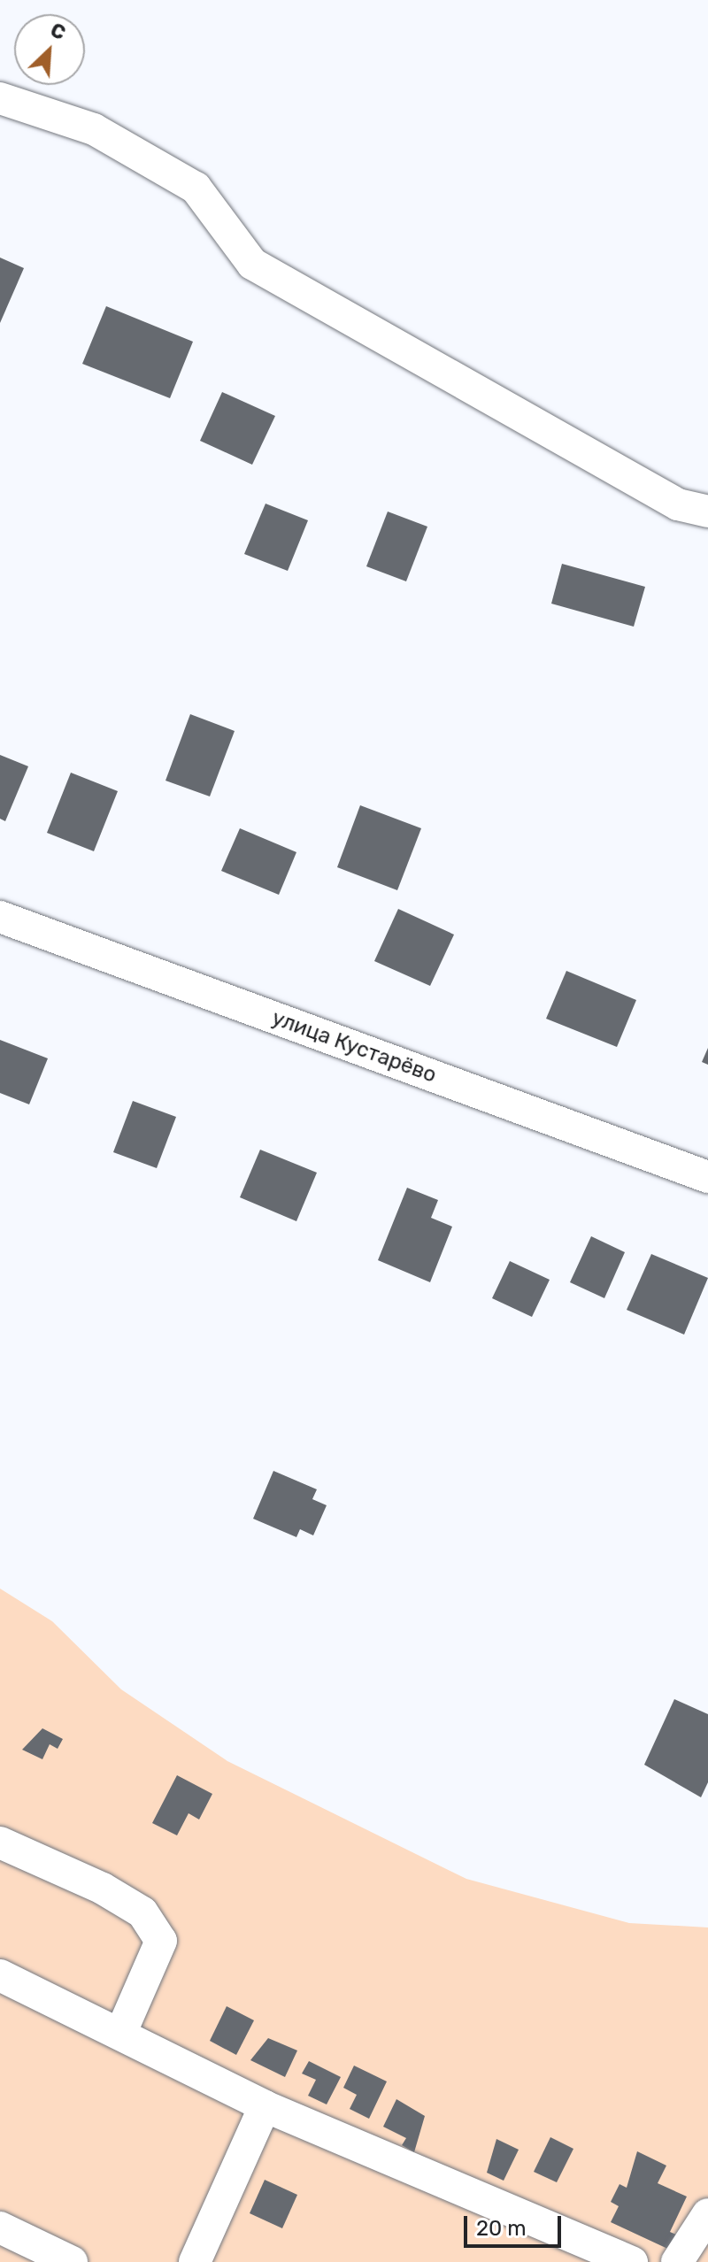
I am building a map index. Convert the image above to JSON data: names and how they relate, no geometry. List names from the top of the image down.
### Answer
{
  "streets": {
    "street": ["улица Кустарёво"]
  },
  "scale_bar": "20 m",
  "north": "top right"
}
